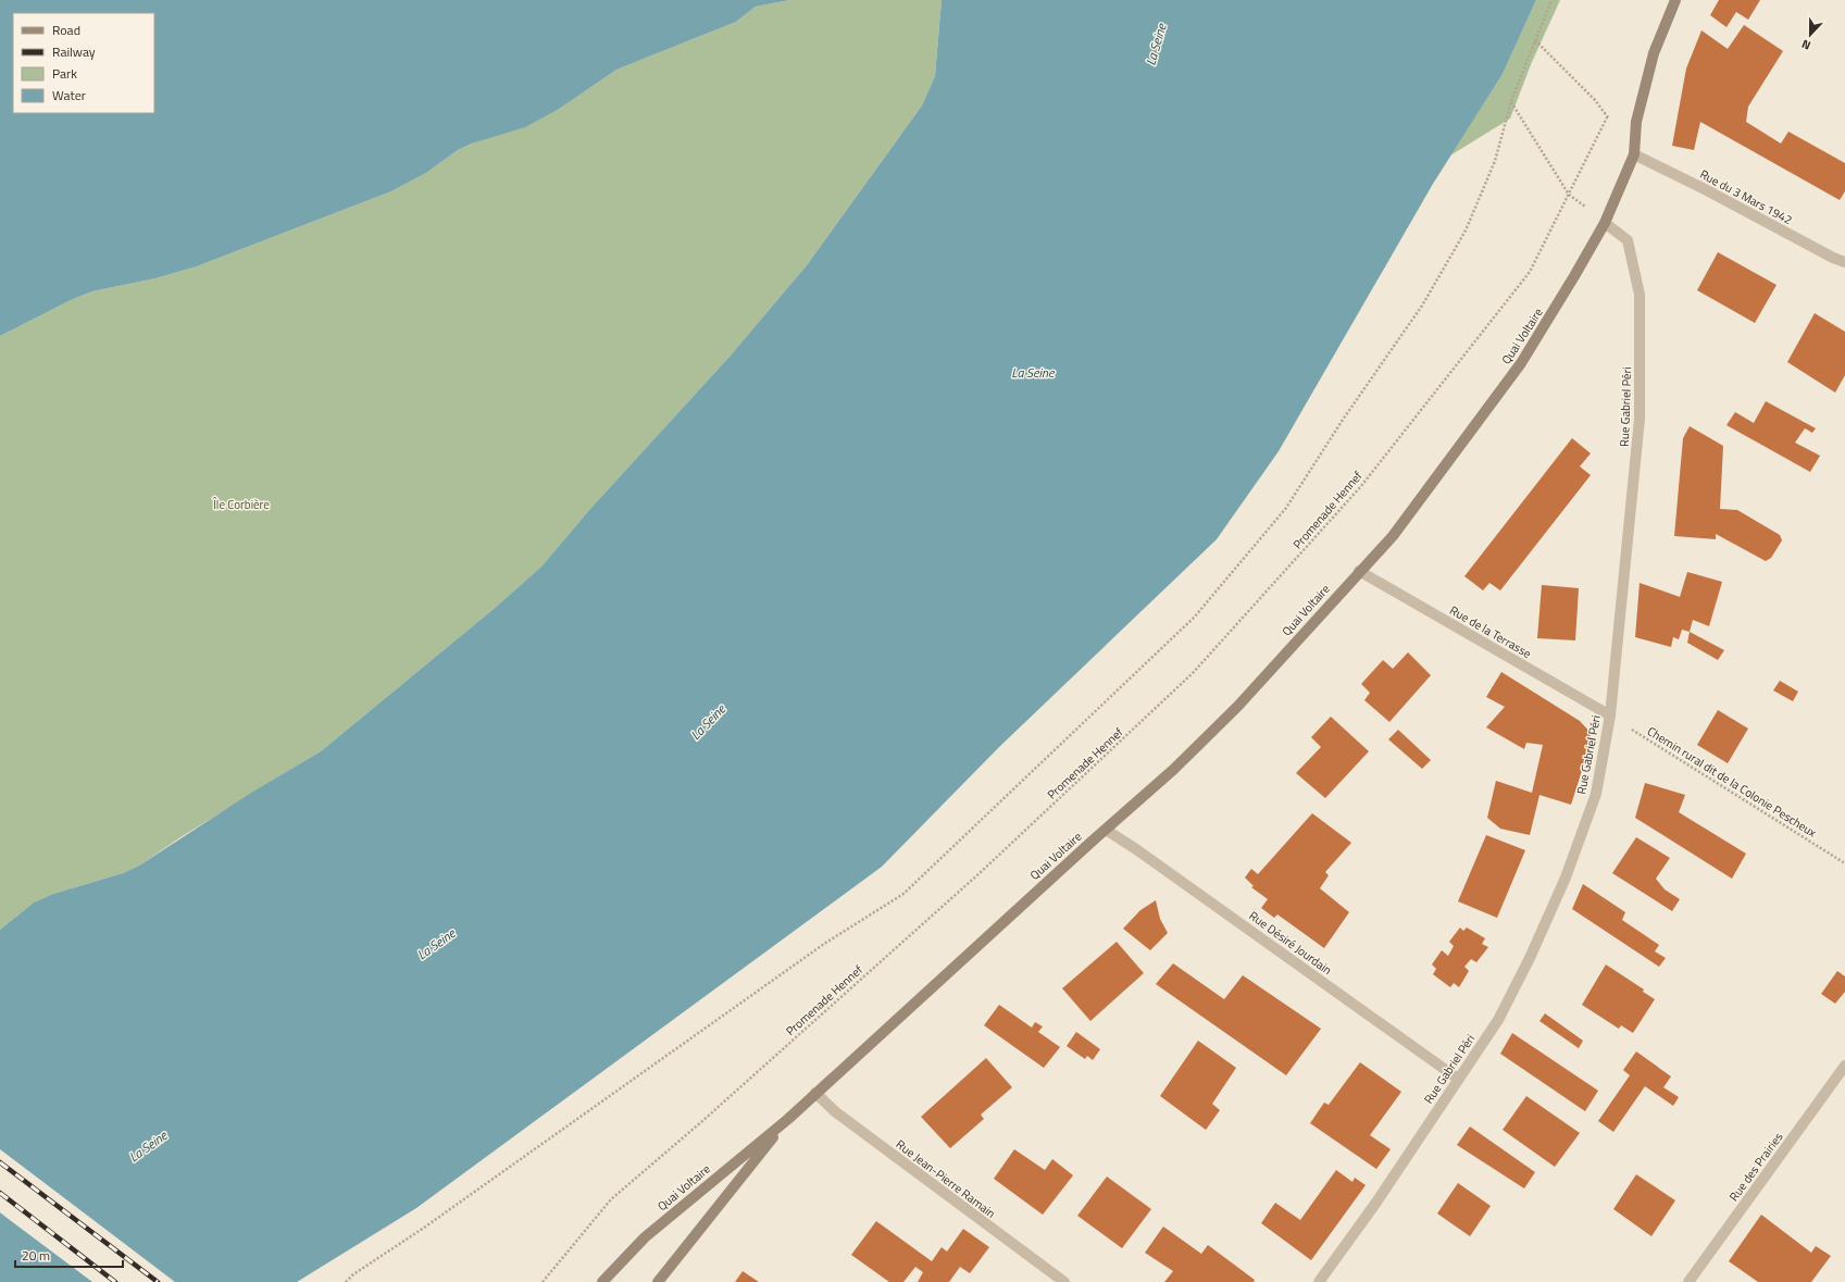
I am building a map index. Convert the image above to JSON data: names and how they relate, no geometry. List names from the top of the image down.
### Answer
{
  "streets": {
    "main road": ["Quai Voltaire"],
    "street": [
      "Rue du 3 Mars 1942",
      "Rue Gabriel Péri",
      "Rue de la Terrasse",
      "Rue Désiré Jourdain",
      "Rue des Prairies",
      "Rue Jean-Pierre Ramain"
    ],
    "path": ["Promenade Hennef", "Chemin rural dit de la Colonie Pescheux"]
  },
  "crossings": [
    ["Rue du 3 Mars 1942", "Quai Voltaire"],
    ["Quai Voltaire", "Rue Gabriel Péri"],
    ["Quai Voltaire", "Rue de la Terrasse"],
    ["Quai Voltaire", "Rue Désiré Jourdain"],
    ["Quai Voltaire", "Rue Jean-Pierre Ramain"],
    ["Rue Gabriel Péri", "Rue de la Terrasse"],
    ["Rue Gabriel Péri", "Chemin rural dit de la Colonie Pescheux"],
    ["Rue Gabriel Péri", "Rue Désiré Jourdain"],
    ["Rue de la Terrasse", "Chemin rural dit de la Colonie Pescheux"]
  ],
  "water": ["La Seine"],
  "parks": ["Île Corbière"],
  "legend": [
    "Road",
    "Railway",
    "Park",
    "Water"
  ],
  "scale_bar": "20 m",
  "north": "bottom"
}
